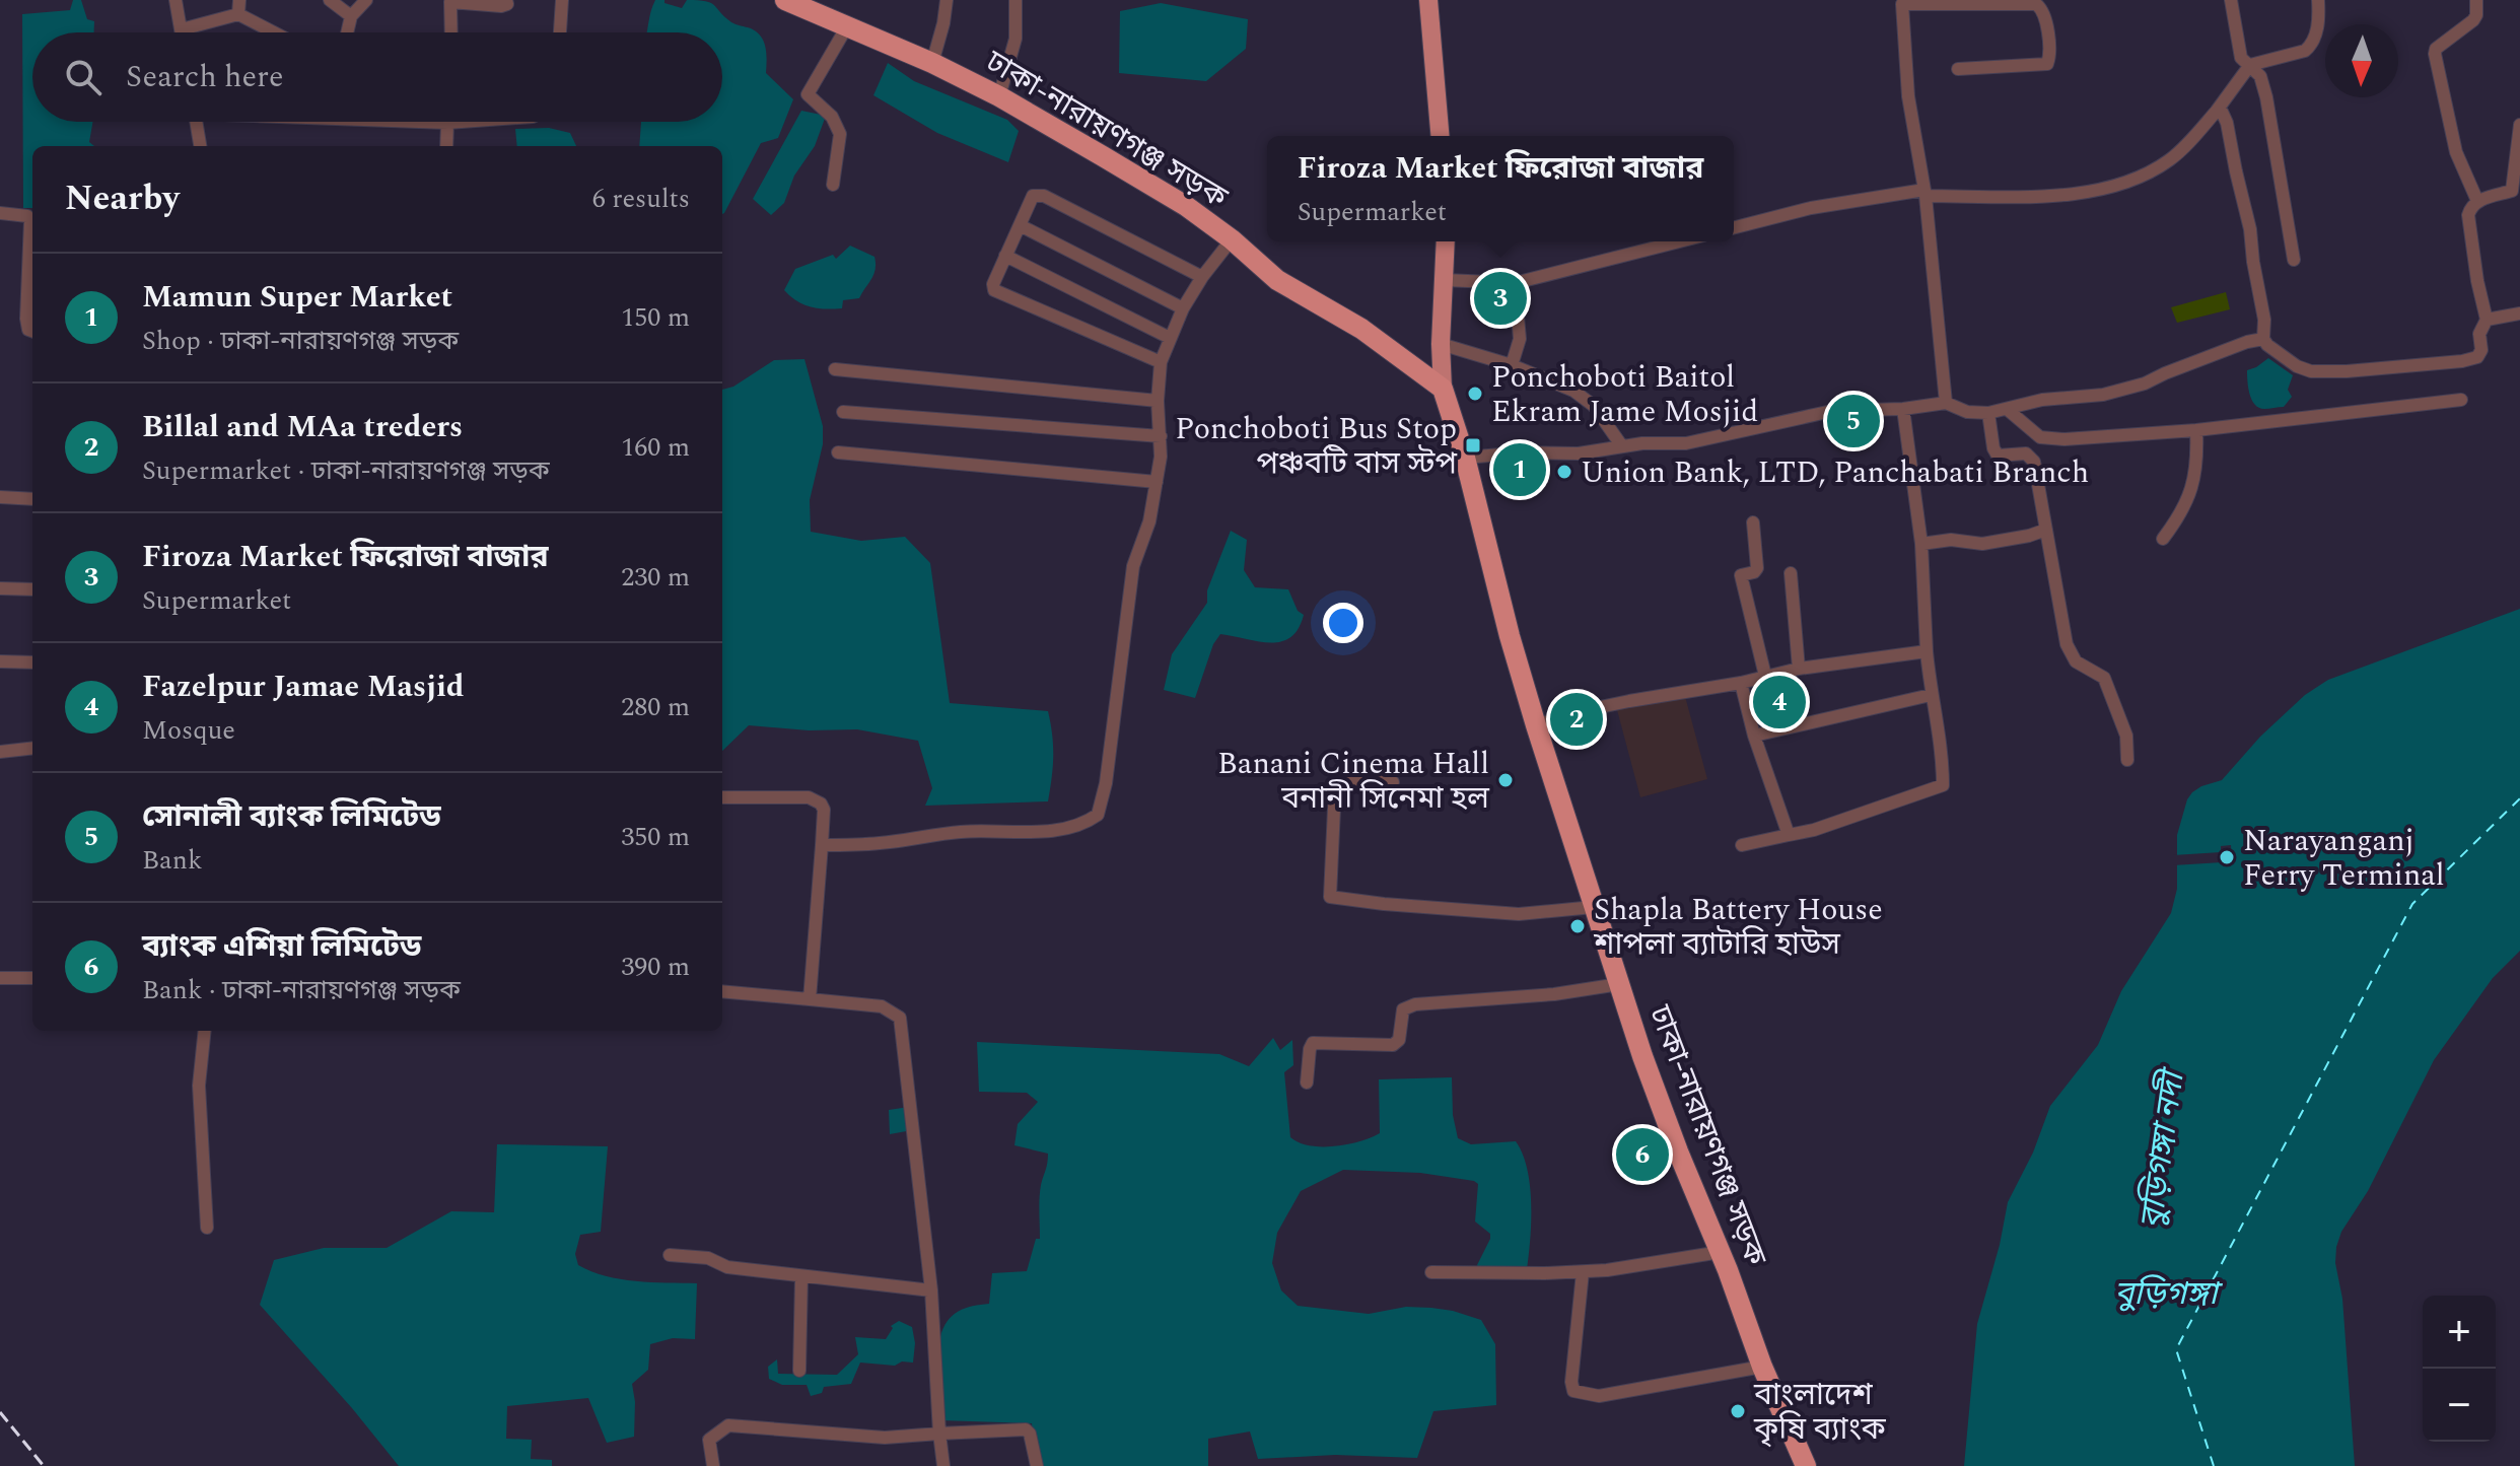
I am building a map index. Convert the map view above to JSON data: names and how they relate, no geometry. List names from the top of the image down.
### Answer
{
  "streets": {
    "highway": ["ঢাকা-নারায়ণগঞ্জ সড়ক"]
  },
  "water": ["বুড়িগঙ্গা নদী", "বুড়িগঙ্গা"],
  "places": {
    "other": [
      "Ponchoboti Baitol Ekram Jame Mosjid",
      "Union Bank, LTD, Panchabati Branch",
      "Banani Cinema Hall বনানী সিনেমা হল",
      "Narayanganj Ferry Terminal",
      "Shapla Battery House শাপলা ব্যাটারি হাউস",
      "বাংলাদেশ কৃষি ব্যাংক"
    ],
    "transit": ["Ponchoboti Bus Stop পঞ্চবটি বাস স্টপ"]
  },
  "north": "bottom",
  "page": {
    "search": "Search here",
    "popup": ["Firoza Market ফিরোজা বাজার", "Supermarket"],
    "heading": ["Nearby", "6 results"],
    "list": [
      {
        "mark": "1",
        "name": "Mamun Super Market",
        "note": "Shop · ঢাকা-নারায়ণগঞ্জ সড়ক",
        "value": "150 m"
      },
      {
        "mark": "2",
        "name": "Billal and MAa treders",
        "note": "Supermarket · ঢাকা-নারায়ণগঞ্জ সড়ক",
        "value": "160 m"
      },
      {
        "mark": "3",
        "name": "Firoza Market ফিরোজা বাজার",
        "note": "Supermarket",
        "value": "230 m"
      },
      {
        "mark": "4",
        "name": "Fazelpur Jamae Masjid",
        "note": "Mosque",
        "value": "280 m"
      },
      {
        "mark": "5",
        "name": "সোনালী ব্যাংক লিমিটেড",
        "note": "Bank",
        "value": "350 m"
      },
      {
        "mark": "6",
        "name": "ব্যাংক এশিয়া লিমিটেড",
        "note": "Bank · ঢাকা-নারায়ণগঞ্জ সড়ক",
        "value": "390 m"
      }
    ],
    "pins": [
      "3",
      "5",
      "1",
      "4",
      "2",
      "6"
    ],
    "map_buttons": ["+", "−"]
  }
}
